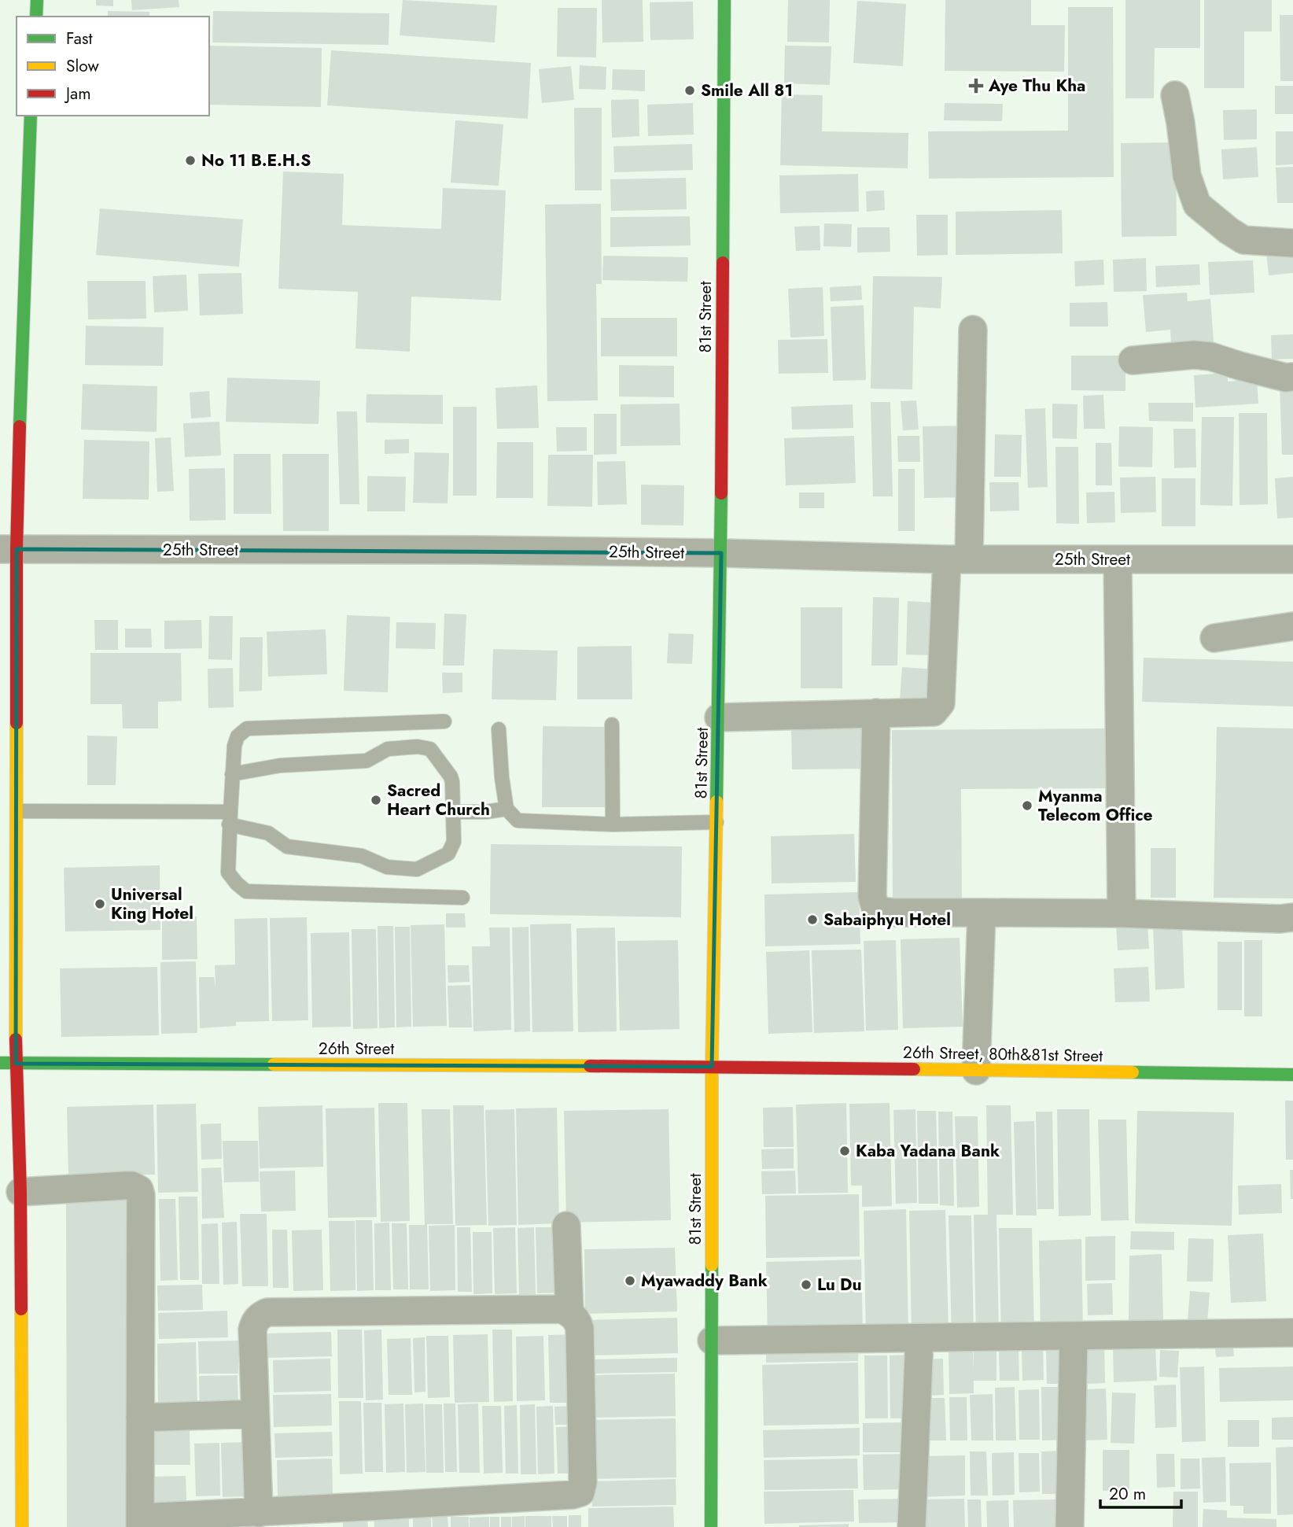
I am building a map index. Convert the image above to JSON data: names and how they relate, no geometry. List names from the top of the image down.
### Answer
{
  "streets": {
    "street": [
      "81st Street",
      "25th Street",
      "26th Street",
      "26th Street, 80th&81st Street"
    ]
  },
  "crossings": [
    ["81st Street", "25th Street"],
    ["81st Street", "26th Street"],
    ["81st Street", "26th Street, 80th&81st Street"],
    ["26th Street", "26th Street, 80th&81st Street"]
  ],
  "places": {
    "health": ["Aye Thu Kha"],
    "other": [
      "Smile All 81",
      "No 11 B.E.H.S",
      "Sacred Heart Church",
      "Myanma Telecom Office",
      "Universal King Hotel",
      "Sabaiphyu Hotel",
      "Kaba Yadana Bank",
      "Myawaddy Bank",
      "Lu Du"
    ]
  },
  "legend": ["Fast", "Slow", "Jam"],
  "scale_bar": "20 m"
}
